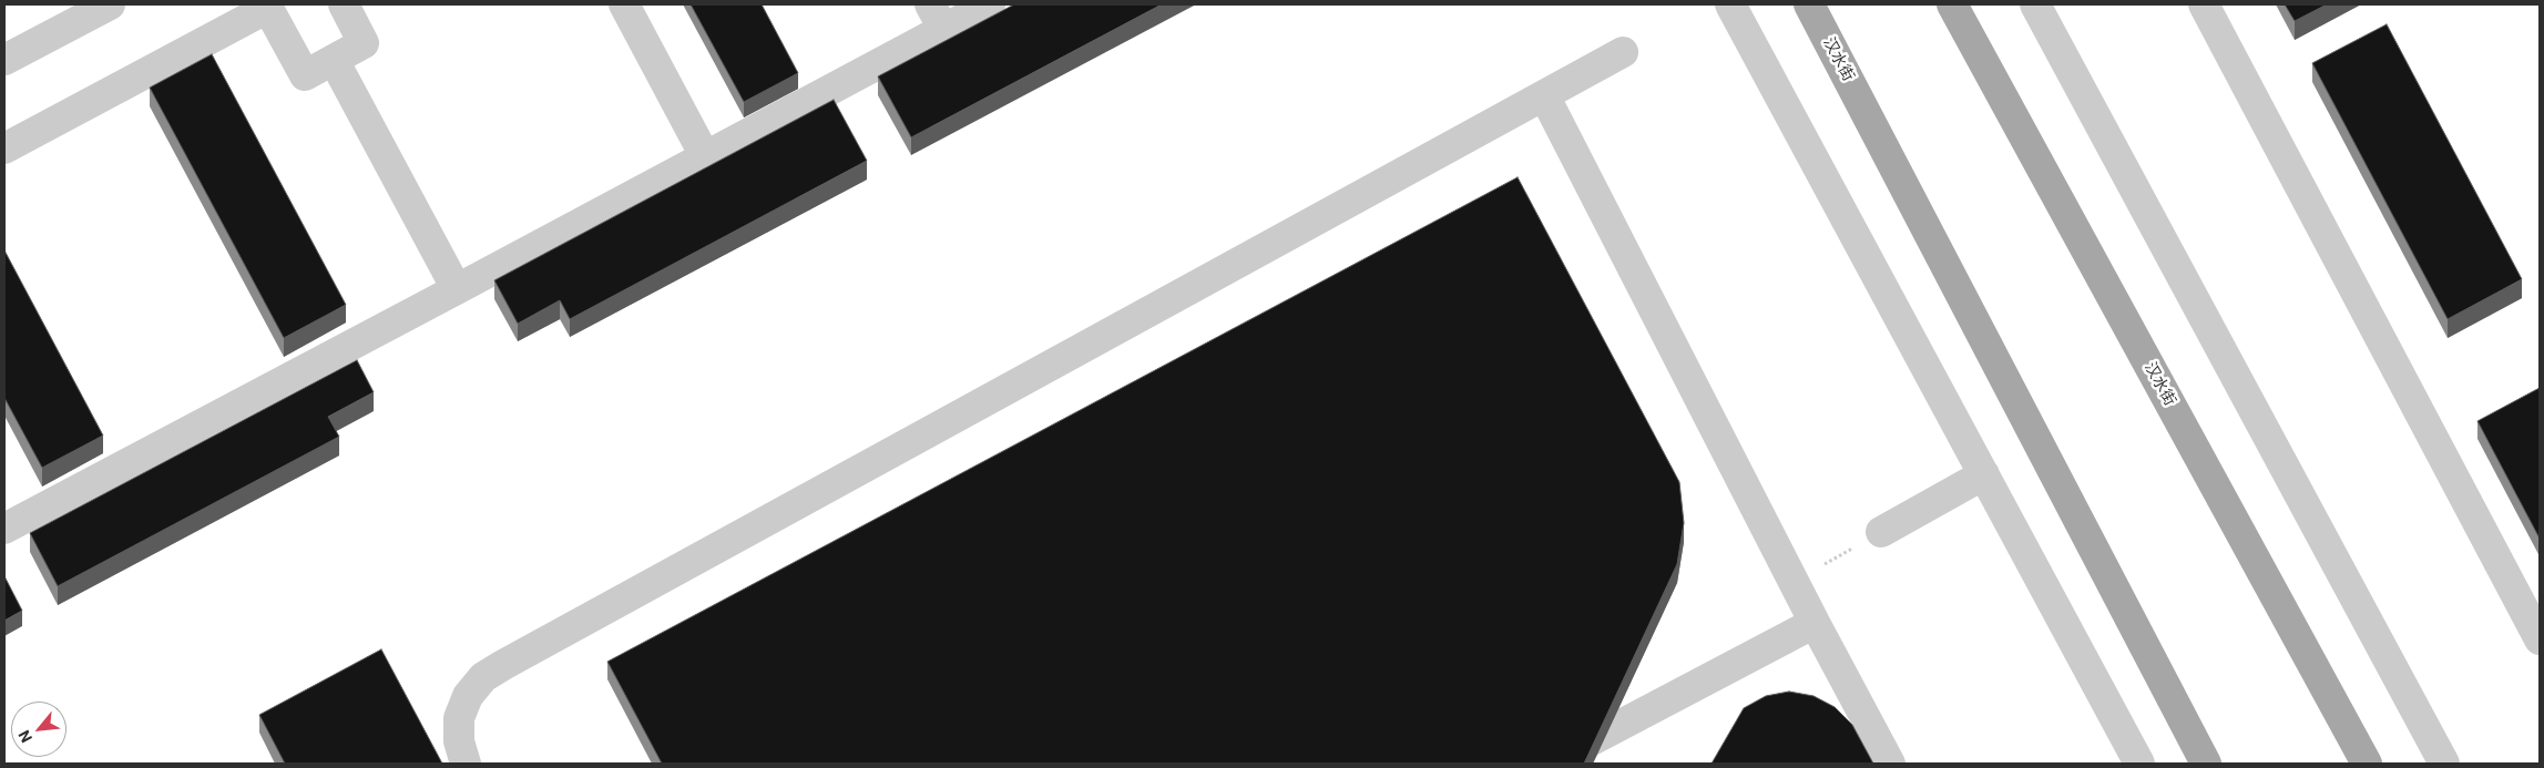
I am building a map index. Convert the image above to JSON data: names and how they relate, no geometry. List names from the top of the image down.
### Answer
{
  "streets": {
    "main road": ["汉水街"]
  },
  "north": "bottom left"
}
